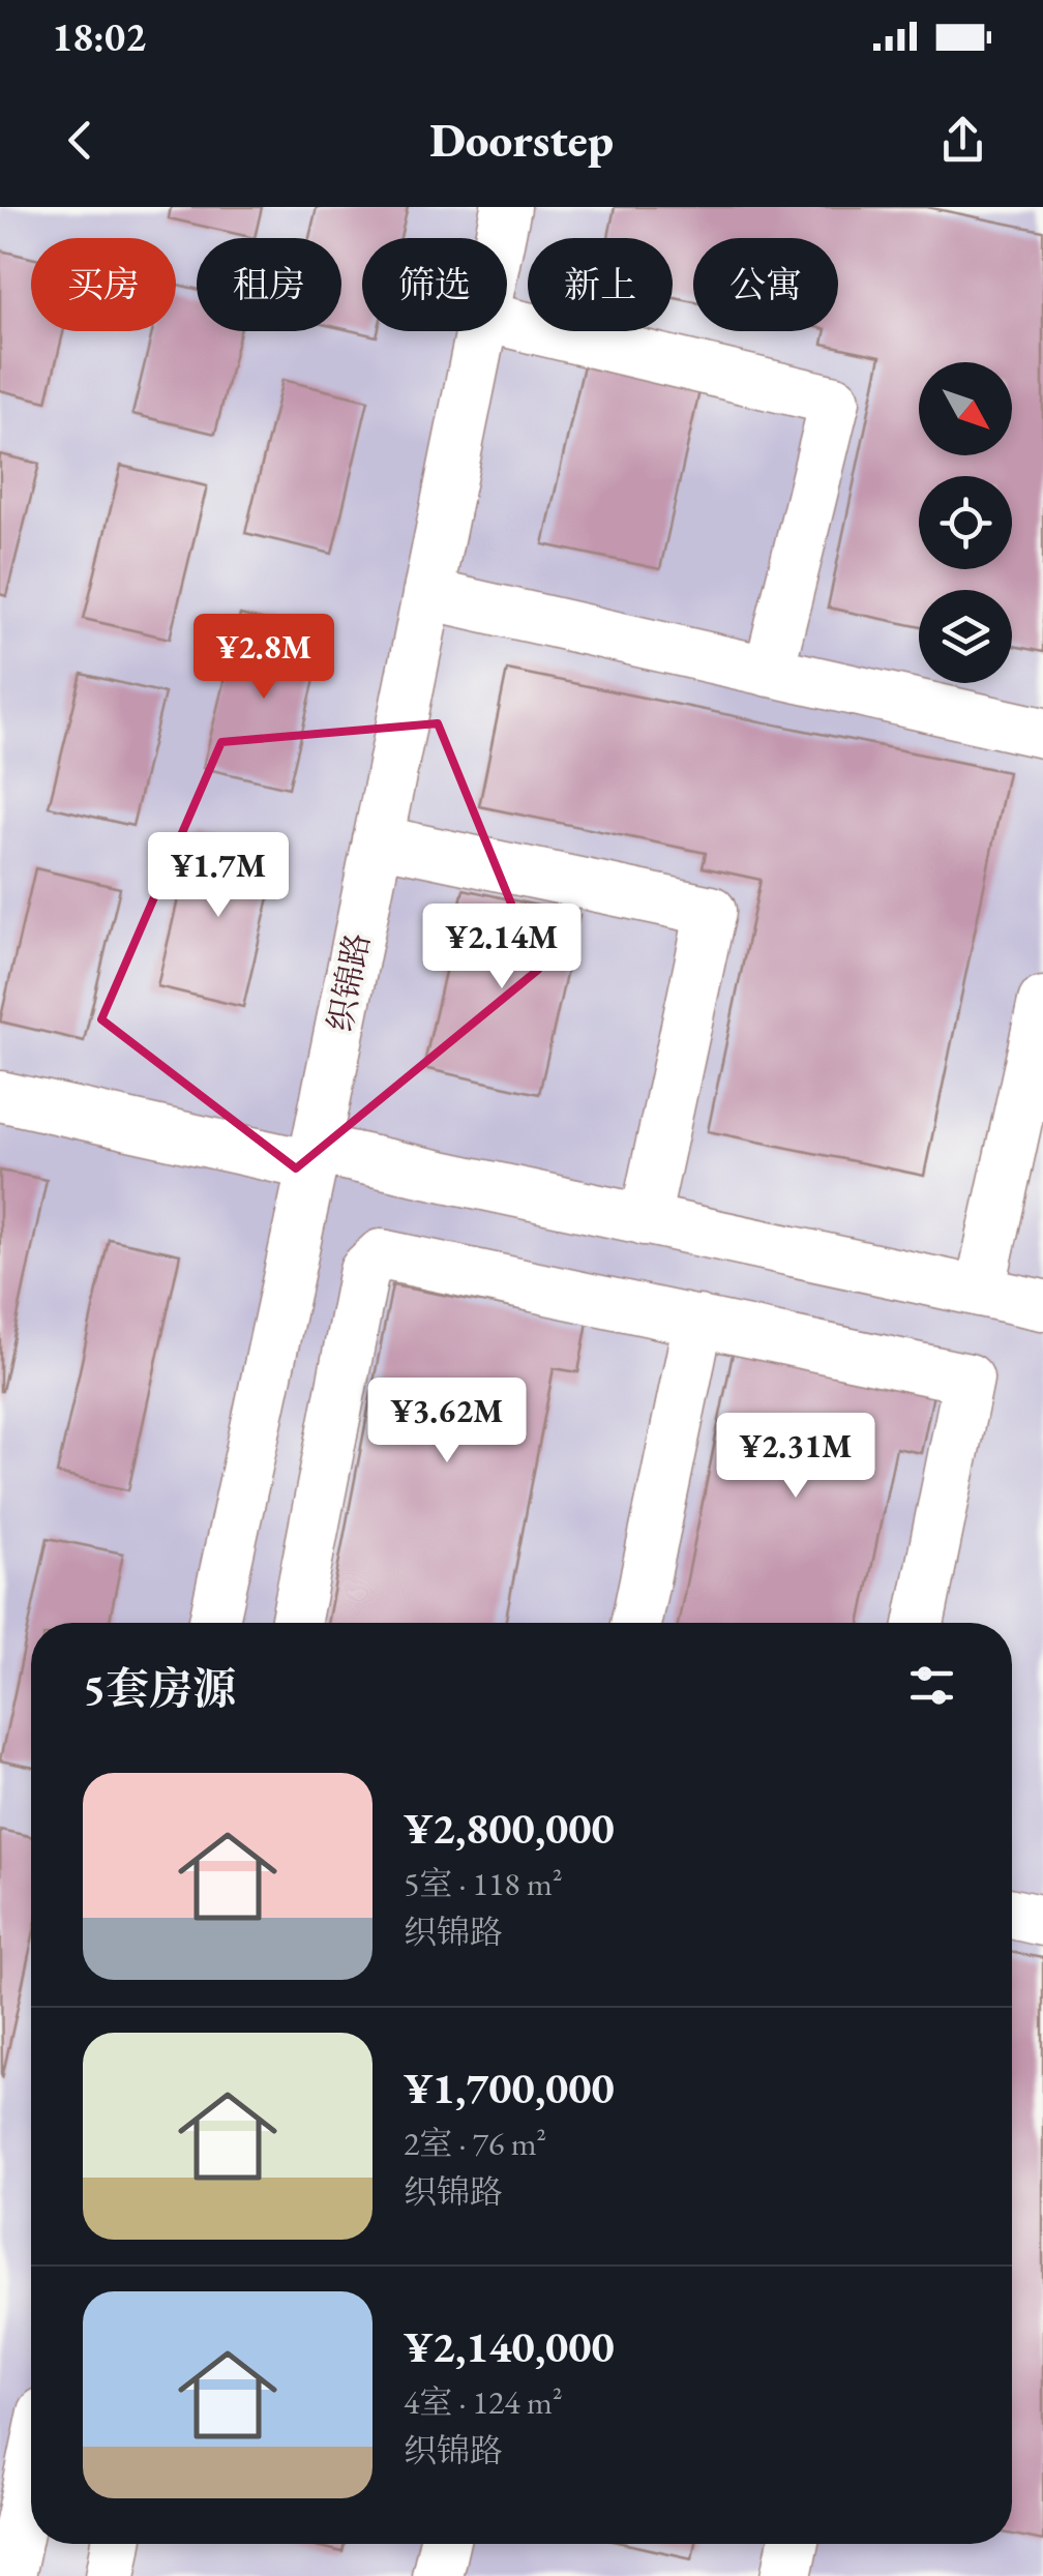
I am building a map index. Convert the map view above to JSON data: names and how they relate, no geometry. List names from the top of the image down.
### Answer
{
  "streets": {
    "street": ["织锦路"]
  },
  "north": "bottom right",
  "page": {
    "status": "18:02",
    "header": "Doorstep",
    "chip": [
      "买房",
      "租房",
      "筛选",
      "新上",
      "公寓"
    ],
    "price": [
      "¥2.8M",
      "¥1.7M",
      "¥2.14M",
      "¥3.62M",
      "¥2.31M"
    ],
    "heading": "5套房源",
    "list": [
      {
        "name": "¥2,800,000",
        "note": "5室 · 118 m² · 织锦路"
      },
      {
        "name": "¥1,700,000",
        "note": "2室 · 76 m² · 织锦路"
      },
      {
        "name": "¥2,140,000",
        "note": "4室 · 124 m² · 织锦路"
      }
    ]
  }
}
